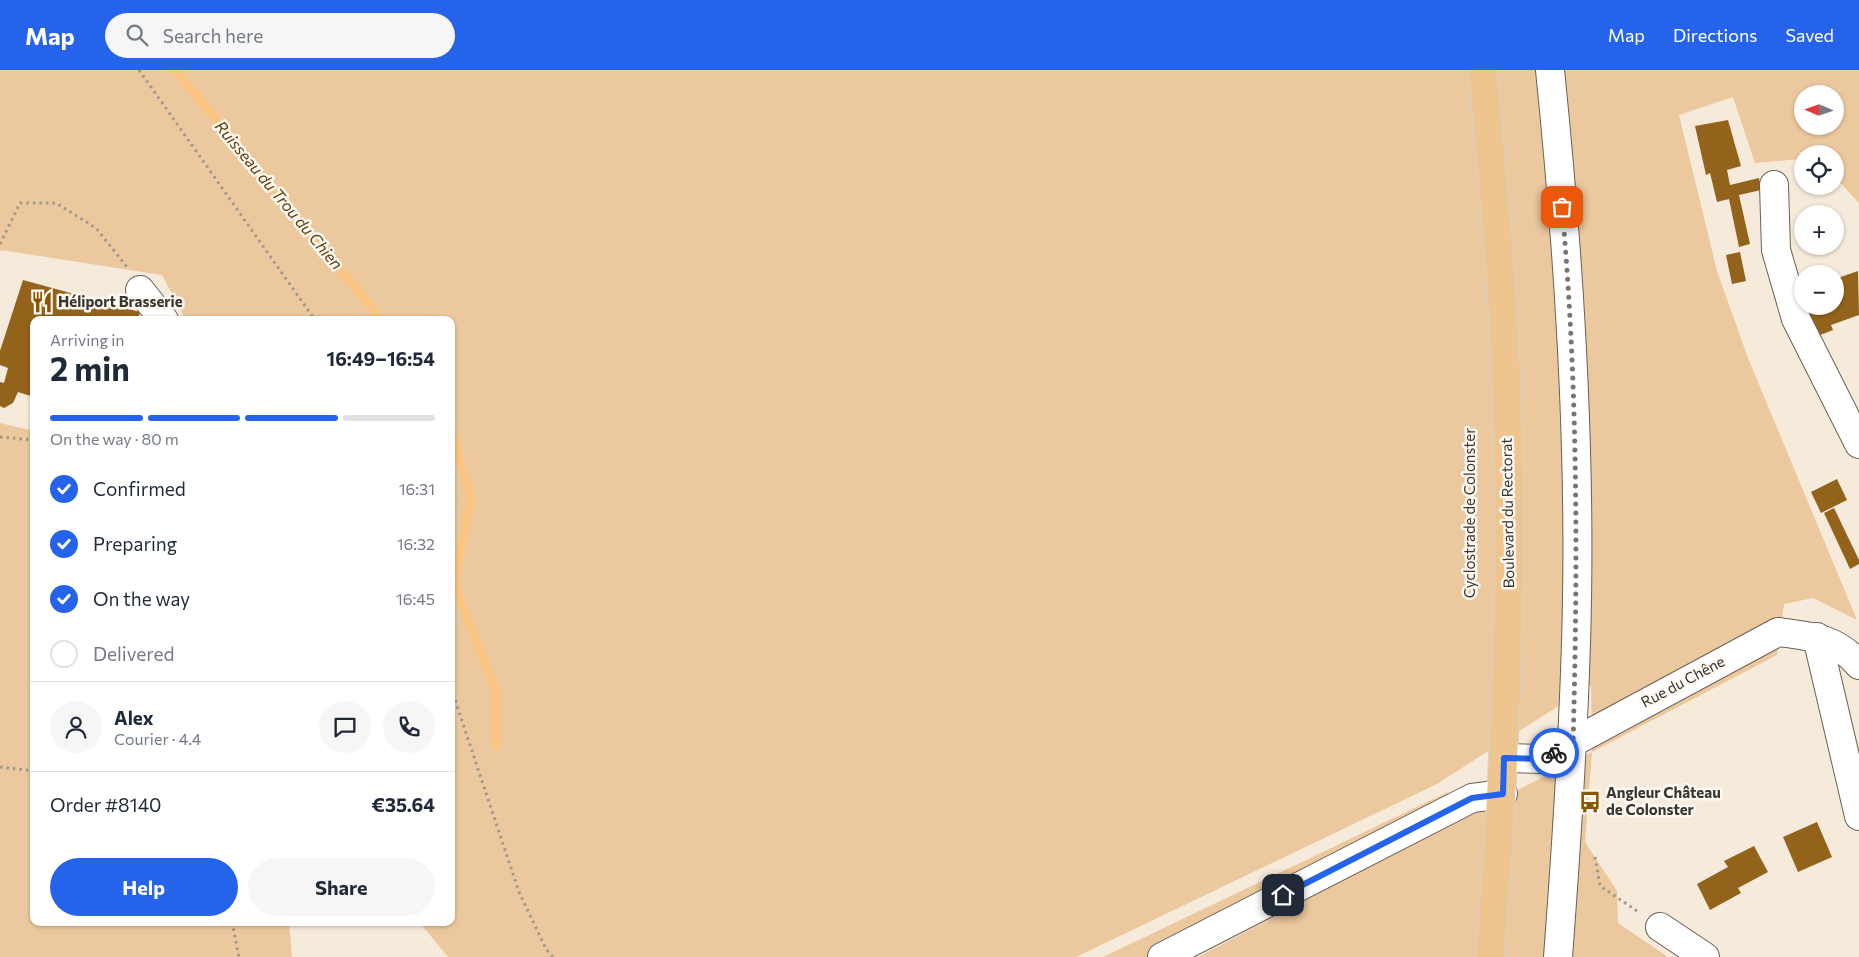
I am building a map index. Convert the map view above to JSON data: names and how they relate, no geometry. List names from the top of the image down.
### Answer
{
  "streets": {
    "main road": ["Boulevard du Rectorat"],
    "street": ["Rue du Chêne"]
  },
  "crossings": [
    ["Boulevard du Rectorat", "Rue du Chêne"]
  ],
  "water": ["Ruisseau du Trou du Chien"],
  "places": {
    "restaurant": ["Héliport Brasserie"],
    "bus stop": ["Angleur Château de Colonster"]
  },
  "north": "left",
  "page": {
    "header": "Map",
    "search": "Search here",
    "nav": ["Map", "Directions", "Saved"],
    "map_buttons": ["+", "−"],
    "heading": ["2 min", "Arriving in", "16:49–16:54"],
    "panel": [
      "Alex",
      "Courier · 4.4",
      "Order #8140",
      "€35.64"
    ],
    "bar": "On the way · 80 m",
    "list": [
      ["Confirmed", "16:31"],
      ["Preparing", "16:32"],
      ["On the way", "16:45"],
      "Delivered"
    ],
    "buttons": ["Help", "Share"]
  }
}
